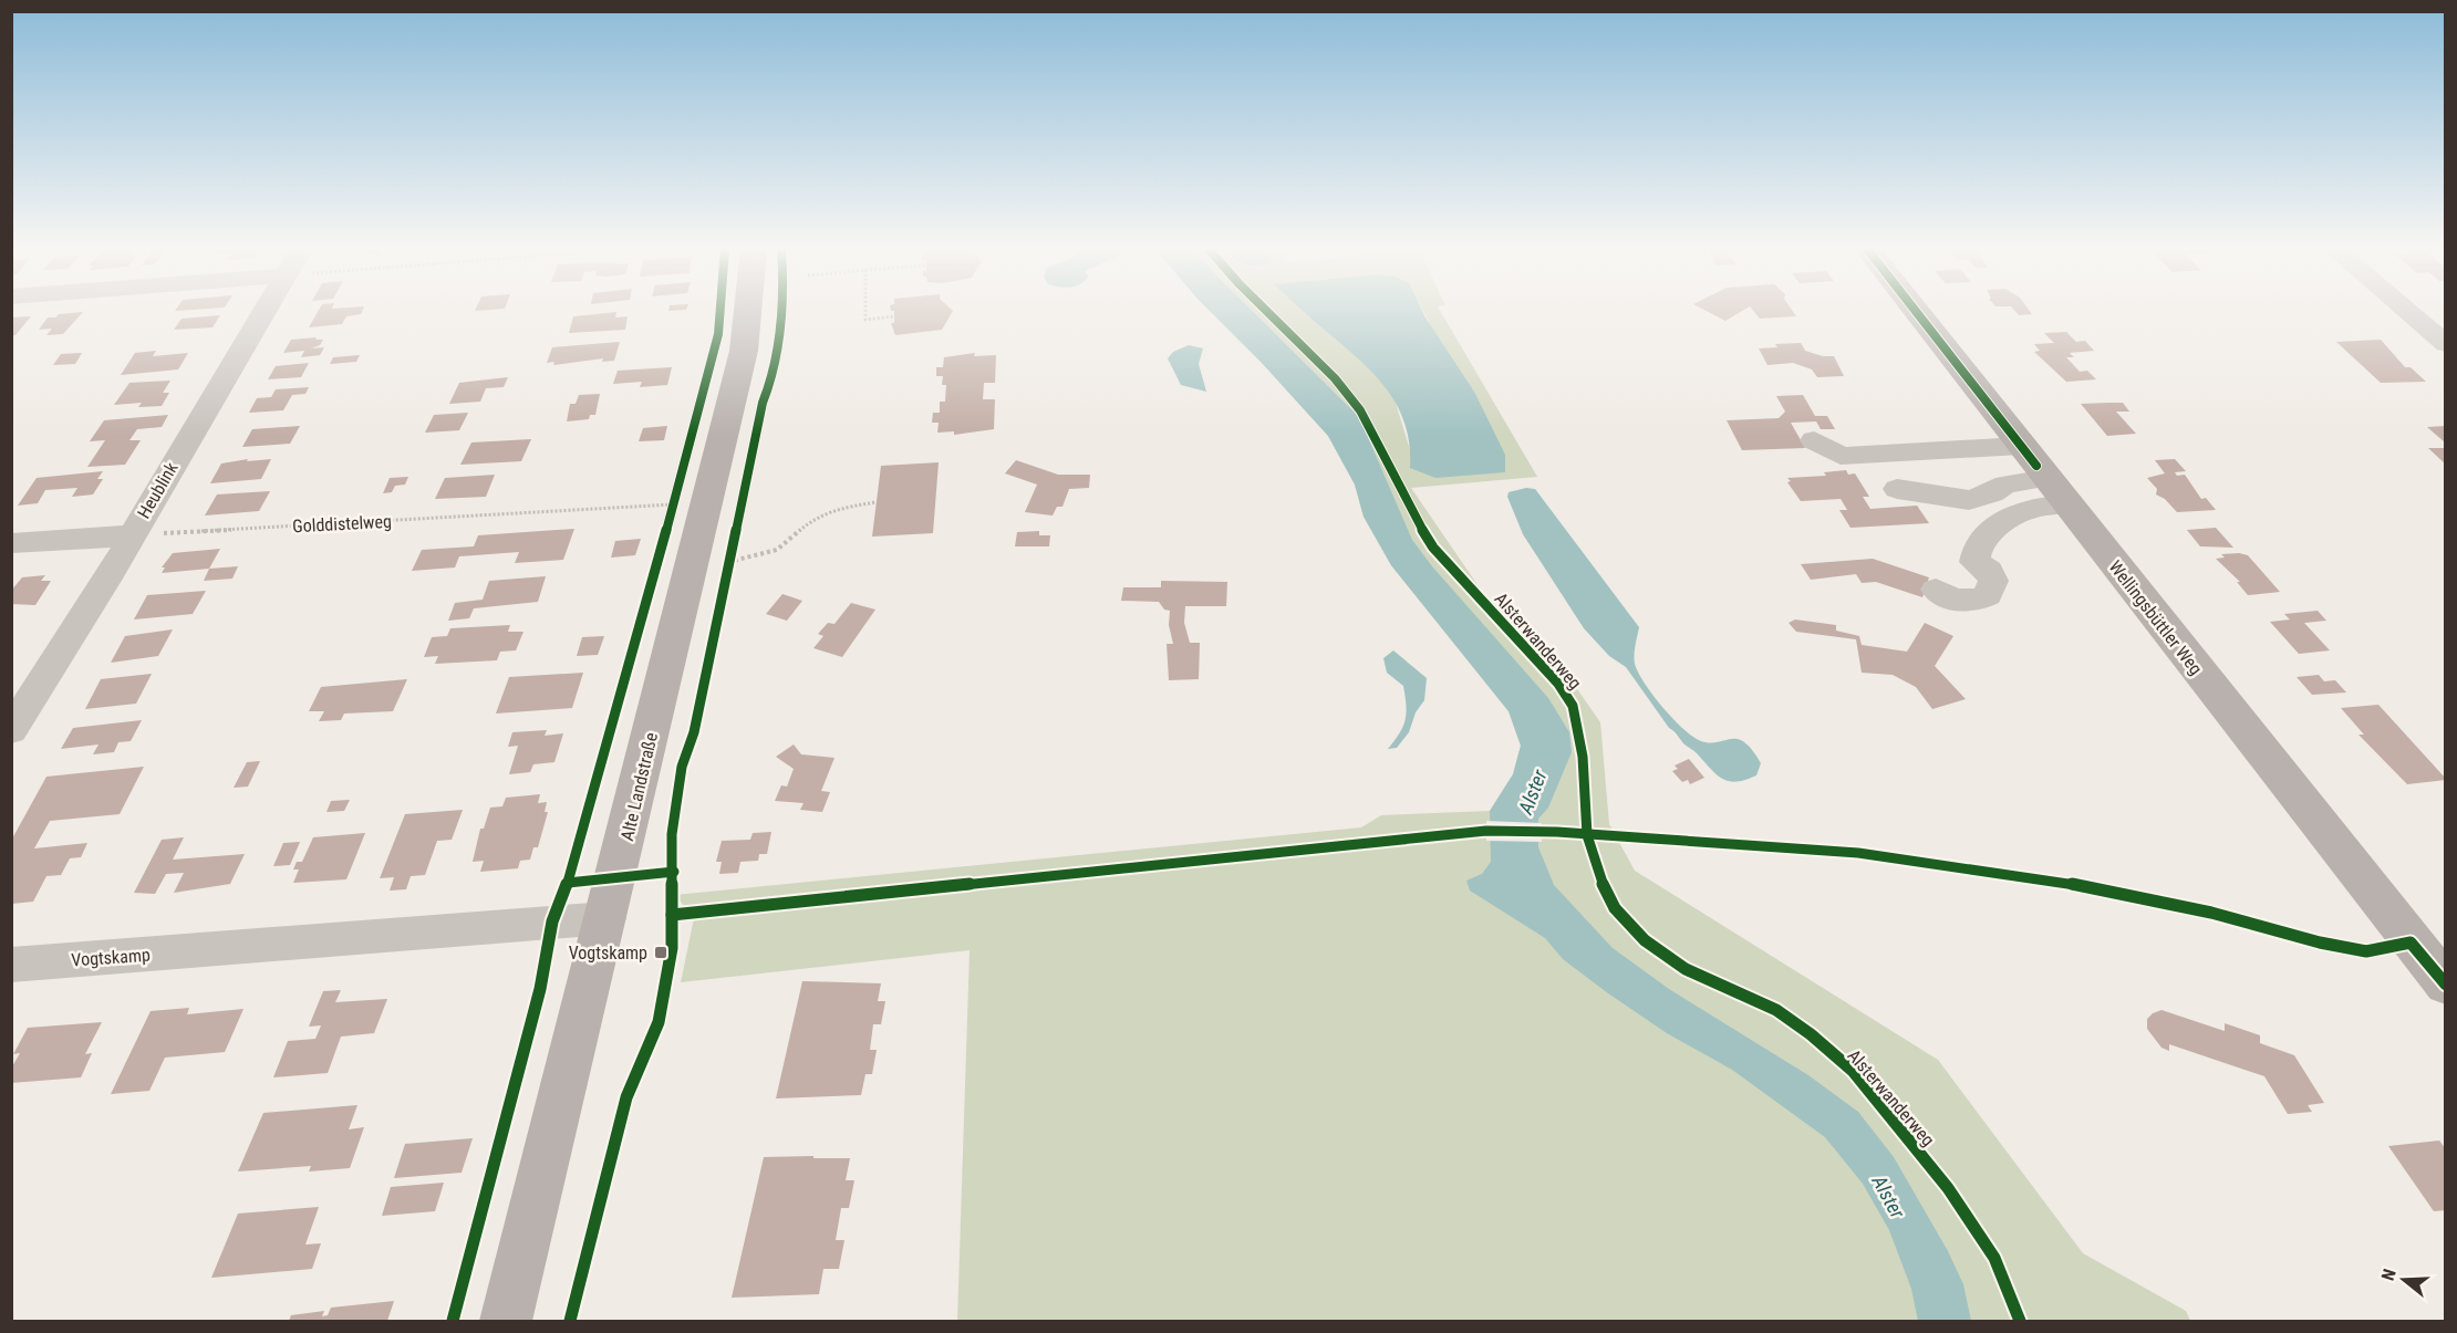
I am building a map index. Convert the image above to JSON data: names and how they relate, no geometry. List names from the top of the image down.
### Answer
{
  "streets": {
    "main road": ["Wellingsbüttler Weg", "Alte Landstraße"],
    "street": ["Heublink", "Vogtskamp"],
    "path": ["Golddistelweg"],
    "cycle path": ["Alsterwanderweg"]
  },
  "crossings": [
    ["Heublink", "Golddistelweg"],
    ["Alte Landstraße", "Vogtskamp"]
  ],
  "water": ["Alster"],
  "places": {
    "transit": ["Vogtskamp"]
  },
  "north": "left"
}
